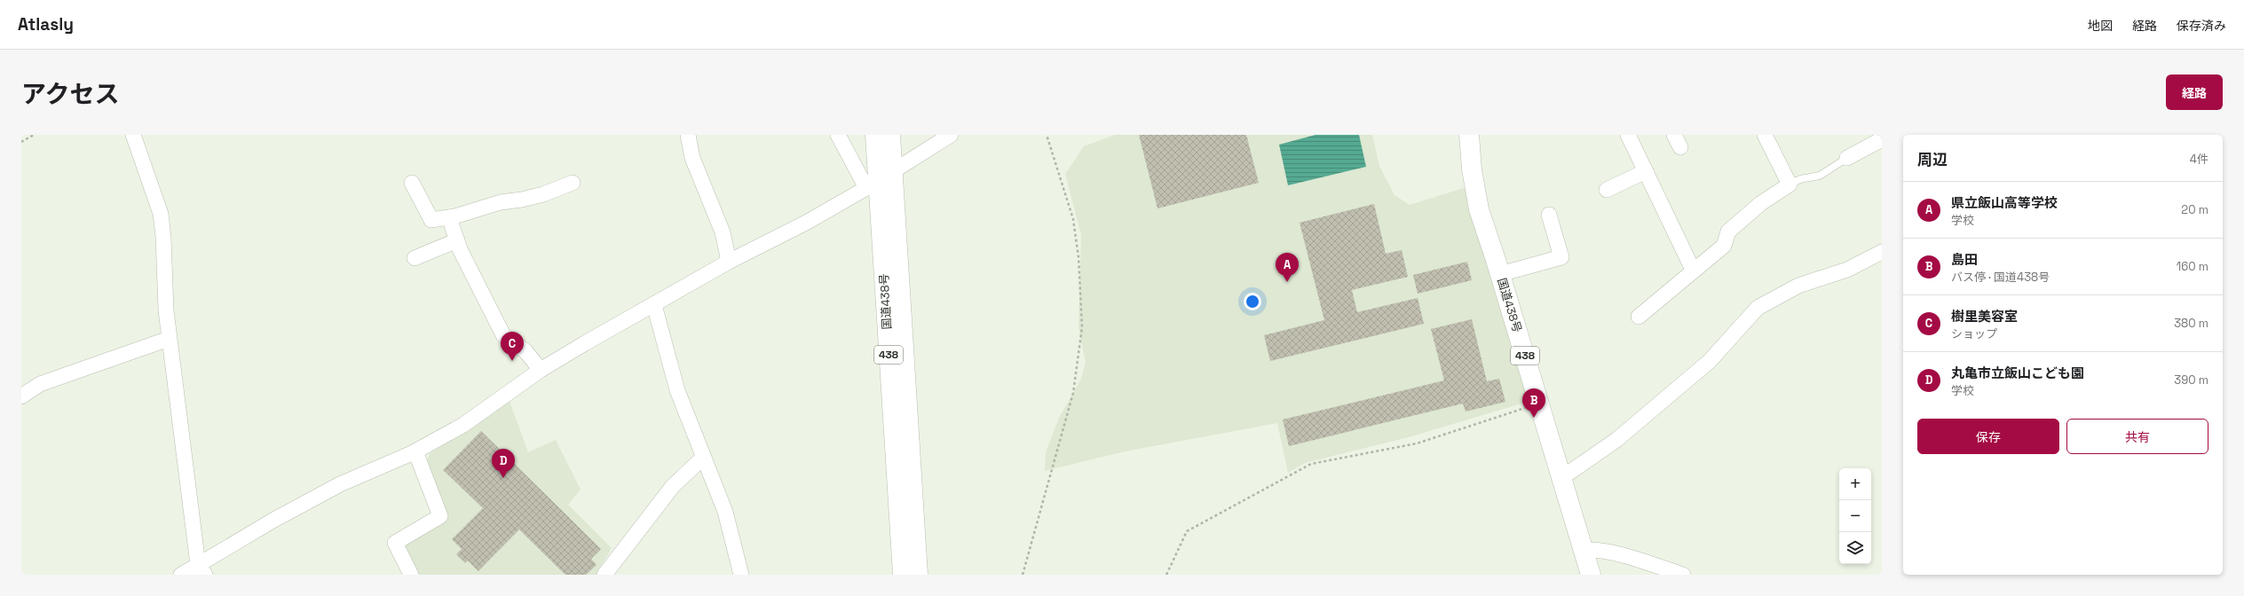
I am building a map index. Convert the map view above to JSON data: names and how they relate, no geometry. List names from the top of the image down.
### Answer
{
  "streets": {
    "highway": ["国道438号", "438"]
  },
  "page": {
    "header": "Atlasly",
    "nav": ["地図", "経路", "保存済み"],
    "title": "アクセス",
    "buttons": [
      "経路",
      ["保存", "共有"]
    ],
    "heading": ["周辺", "4件"],
    "list": [
      {
        "mark": "A",
        "name": "県立飯山高等学校",
        "note": "学校",
        "value": "20 m"
      },
      {
        "mark": "B",
        "name": "島田",
        "note": "バス停 · 国道438号",
        "value": "160 m"
      },
      {
        "mark": "C",
        "name": "樹里美容室",
        "note": "ショップ",
        "value": "380 m"
      },
      {
        "mark": "D",
        "name": "丸亀市立飯山こども園",
        "note": "学校",
        "value": "390 m"
      }
    ],
    "pins": [
      "A",
      "C",
      "B",
      "D"
    ],
    "map_buttons": ["+", "−"]
  }
}
